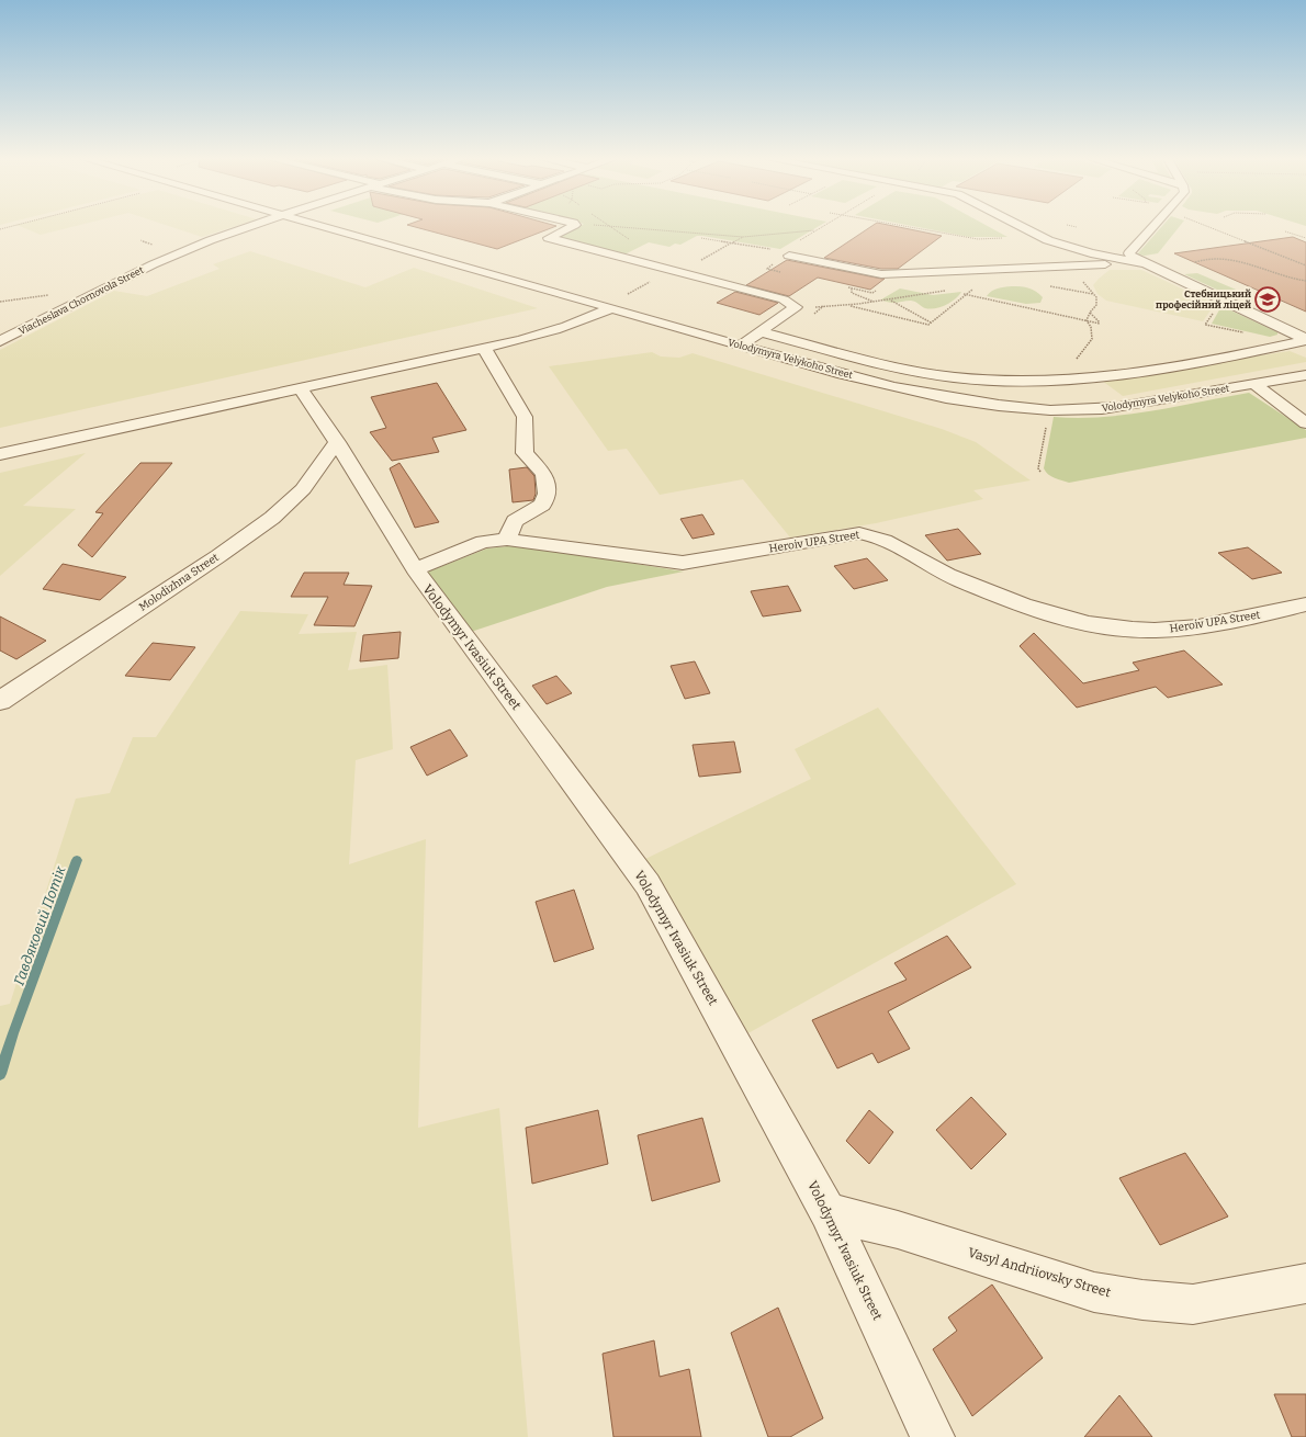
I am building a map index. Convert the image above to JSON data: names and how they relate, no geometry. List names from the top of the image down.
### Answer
{
  "streets": {
    "street": [
      "Viacheslava Chornovola Street",
      "Volodymyra Velykoho Street",
      "Heroiv UPA Street",
      "Molodizhna Street",
      "Volodymyr Ivasiuk Street",
      "Vasyl Andriiovsky Street"
    ]
  },
  "crossings": [
    ["Heroiv UPA Street", "Volodymyr Ivasiuk Street"],
    ["Molodizhna Street", "Volodymyr Ivasiuk Street"],
    ["Volodymyr Ivasiuk Street", "Vasyl Andriiovsky Street"]
  ],
  "water": ["Гавдяковий Потік"],
  "places": {
    "school or university": ["Стебницький професійний ліцей"]
  }
}
